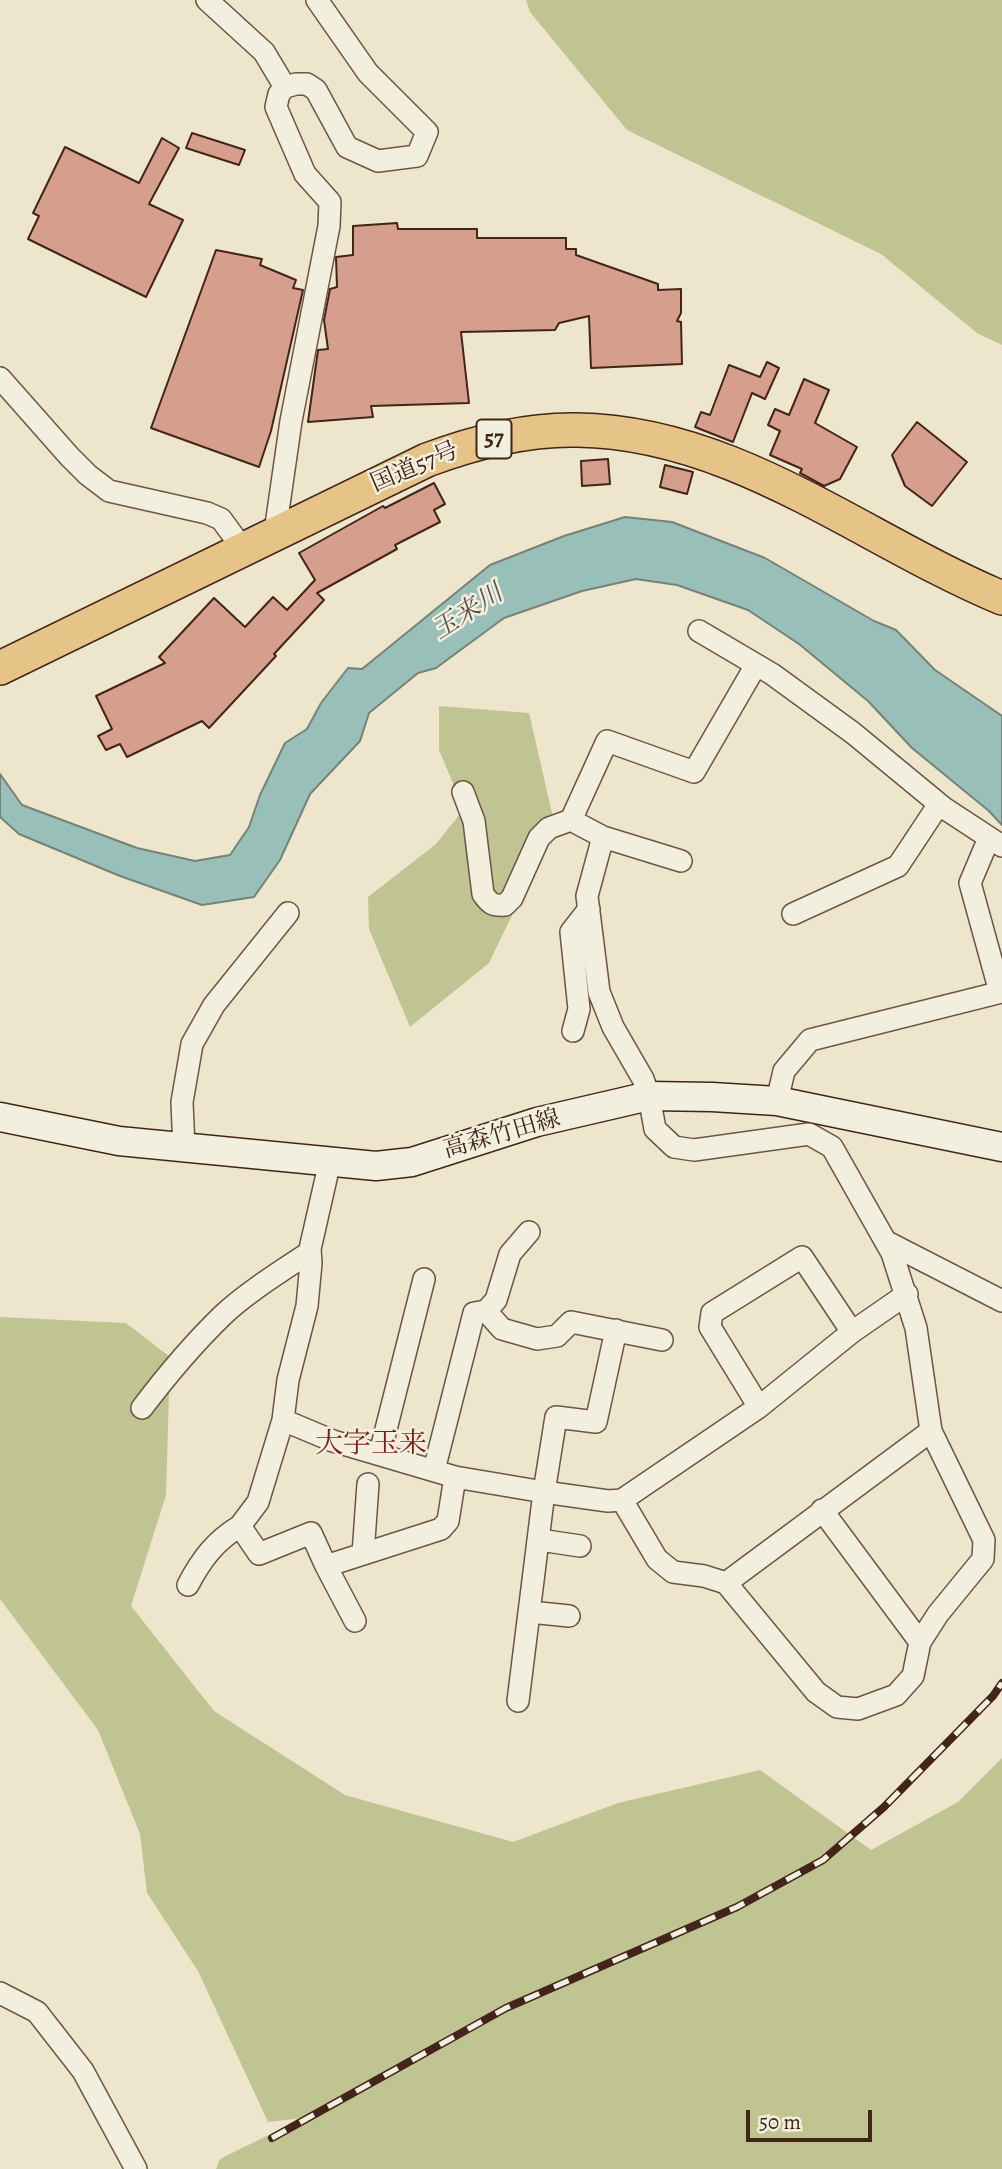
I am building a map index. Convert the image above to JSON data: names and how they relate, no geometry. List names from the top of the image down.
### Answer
{
  "streets": {
    "highway": ["57", "国道57号"],
    "main road": ["高森竹田線"]
  },
  "districts": ["大字玉来"],
  "water": ["玉来川"],
  "scale_bar": "50 m"
}
